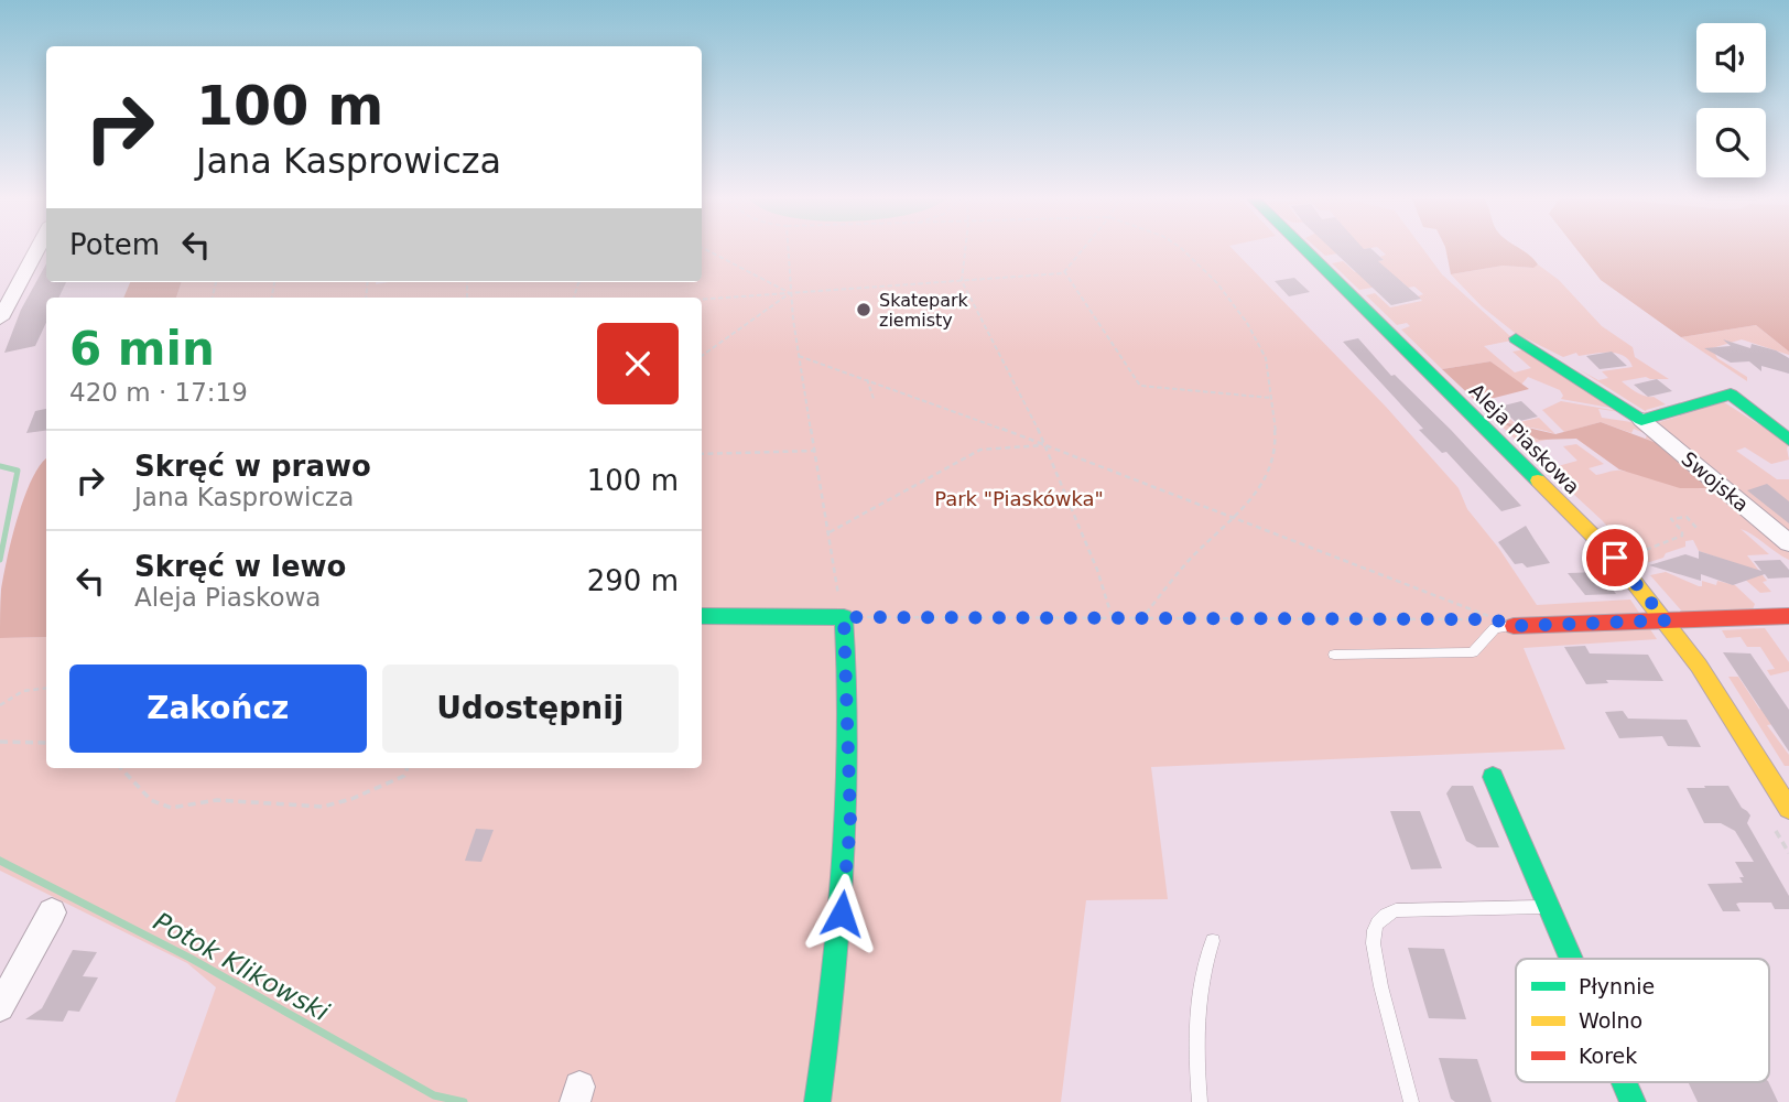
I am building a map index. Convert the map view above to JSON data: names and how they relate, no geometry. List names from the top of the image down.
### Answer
{
  "streets": {
    "street": ["Aleja Piaskowa", "Swojska"]
  },
  "water": ["Potok Klikowski"],
  "parks": ["Park \"Piaskówka\""],
  "places": ["Skatepark ziemisty"],
  "legend": ["Płynnie", "Wolno", "Korek"],
  "page": {
    "turn": ["100 m", "Jana Kasprowicza"],
    "then": "Potem",
    "heading": ["6 min", "420 m · 17:19"],
    "list": [
      {
        "name": "Skręć w prawo",
        "note": "Jana Kasprowicza",
        "value": "100 m"
      },
      {
        "name": "Skręć w lewo",
        "note": "Aleja Piaskowa",
        "value": "290 m"
      }
    ],
    "buttons": ["Zakończ", "Udostępnij"]
  }
}
